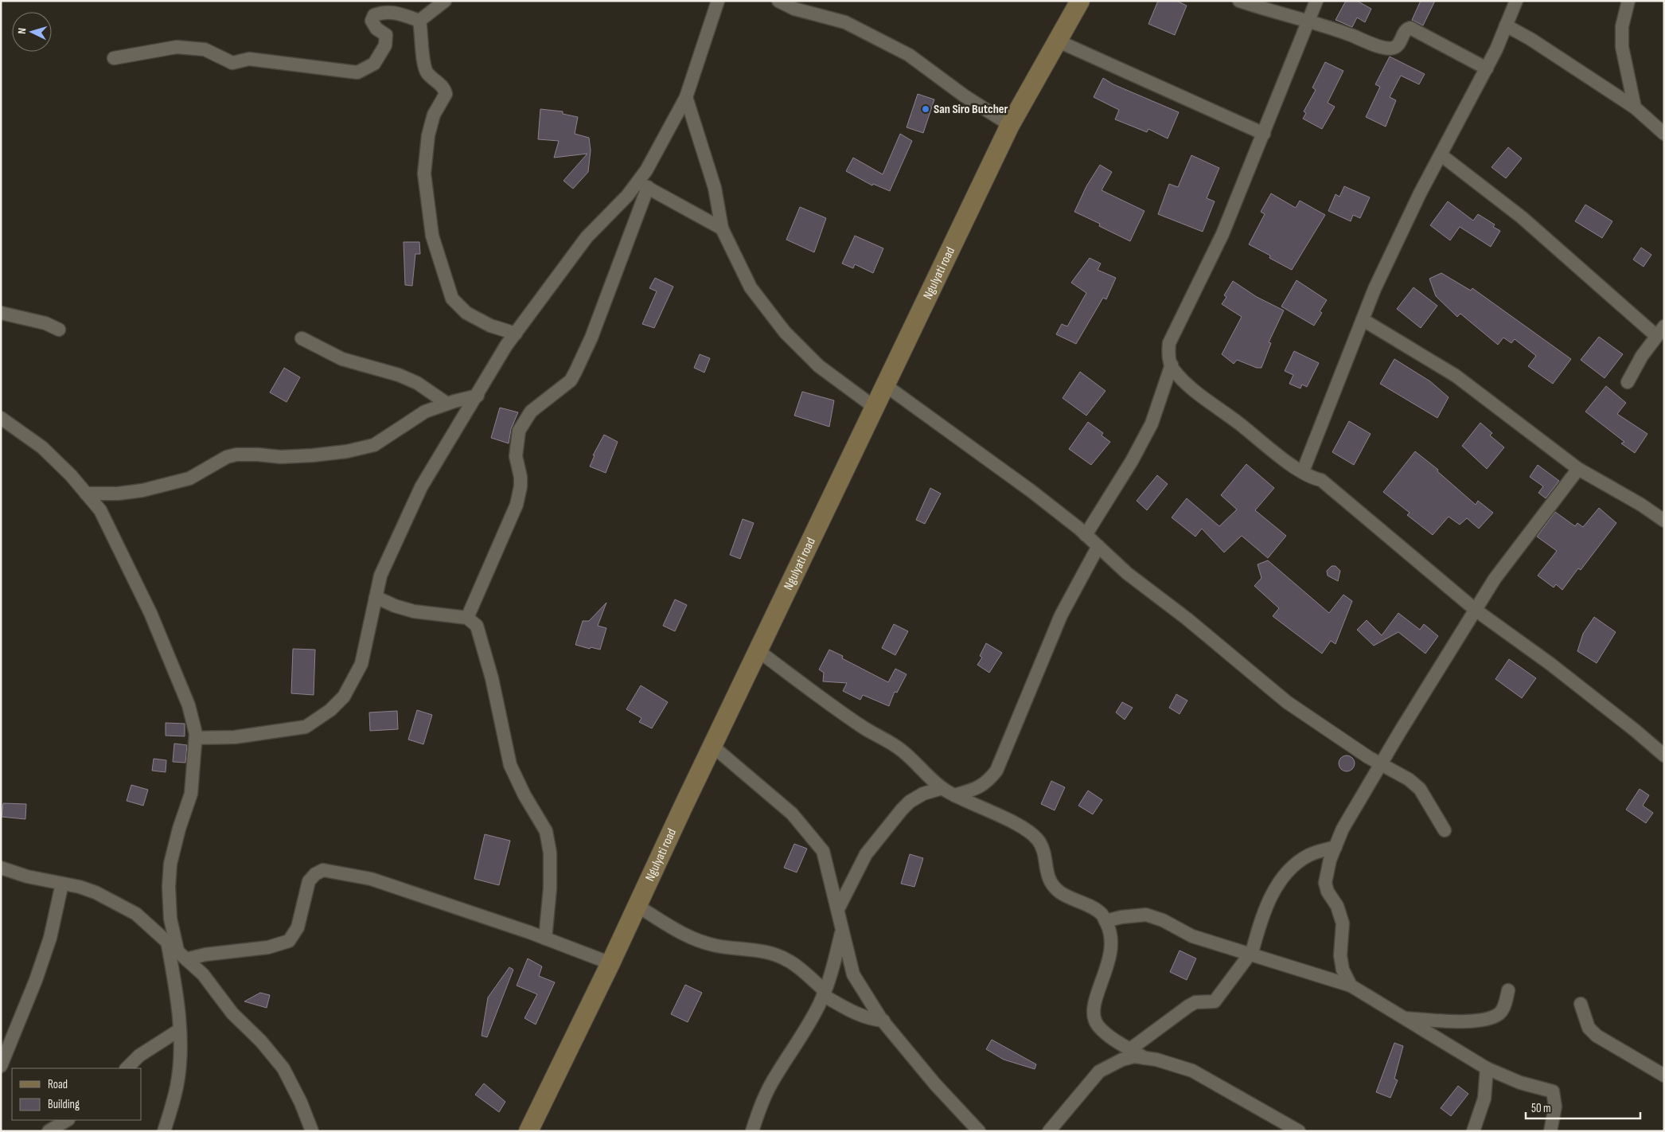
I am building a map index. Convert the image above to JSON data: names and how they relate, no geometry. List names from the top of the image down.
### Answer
{
  "streets": {
    "main road": ["Ngulyati road"]
  },
  "places": ["San Siro Butcher"],
  "legend": ["Road", "Building"],
  "scale_bar": "50 m",
  "north": "left"
}
